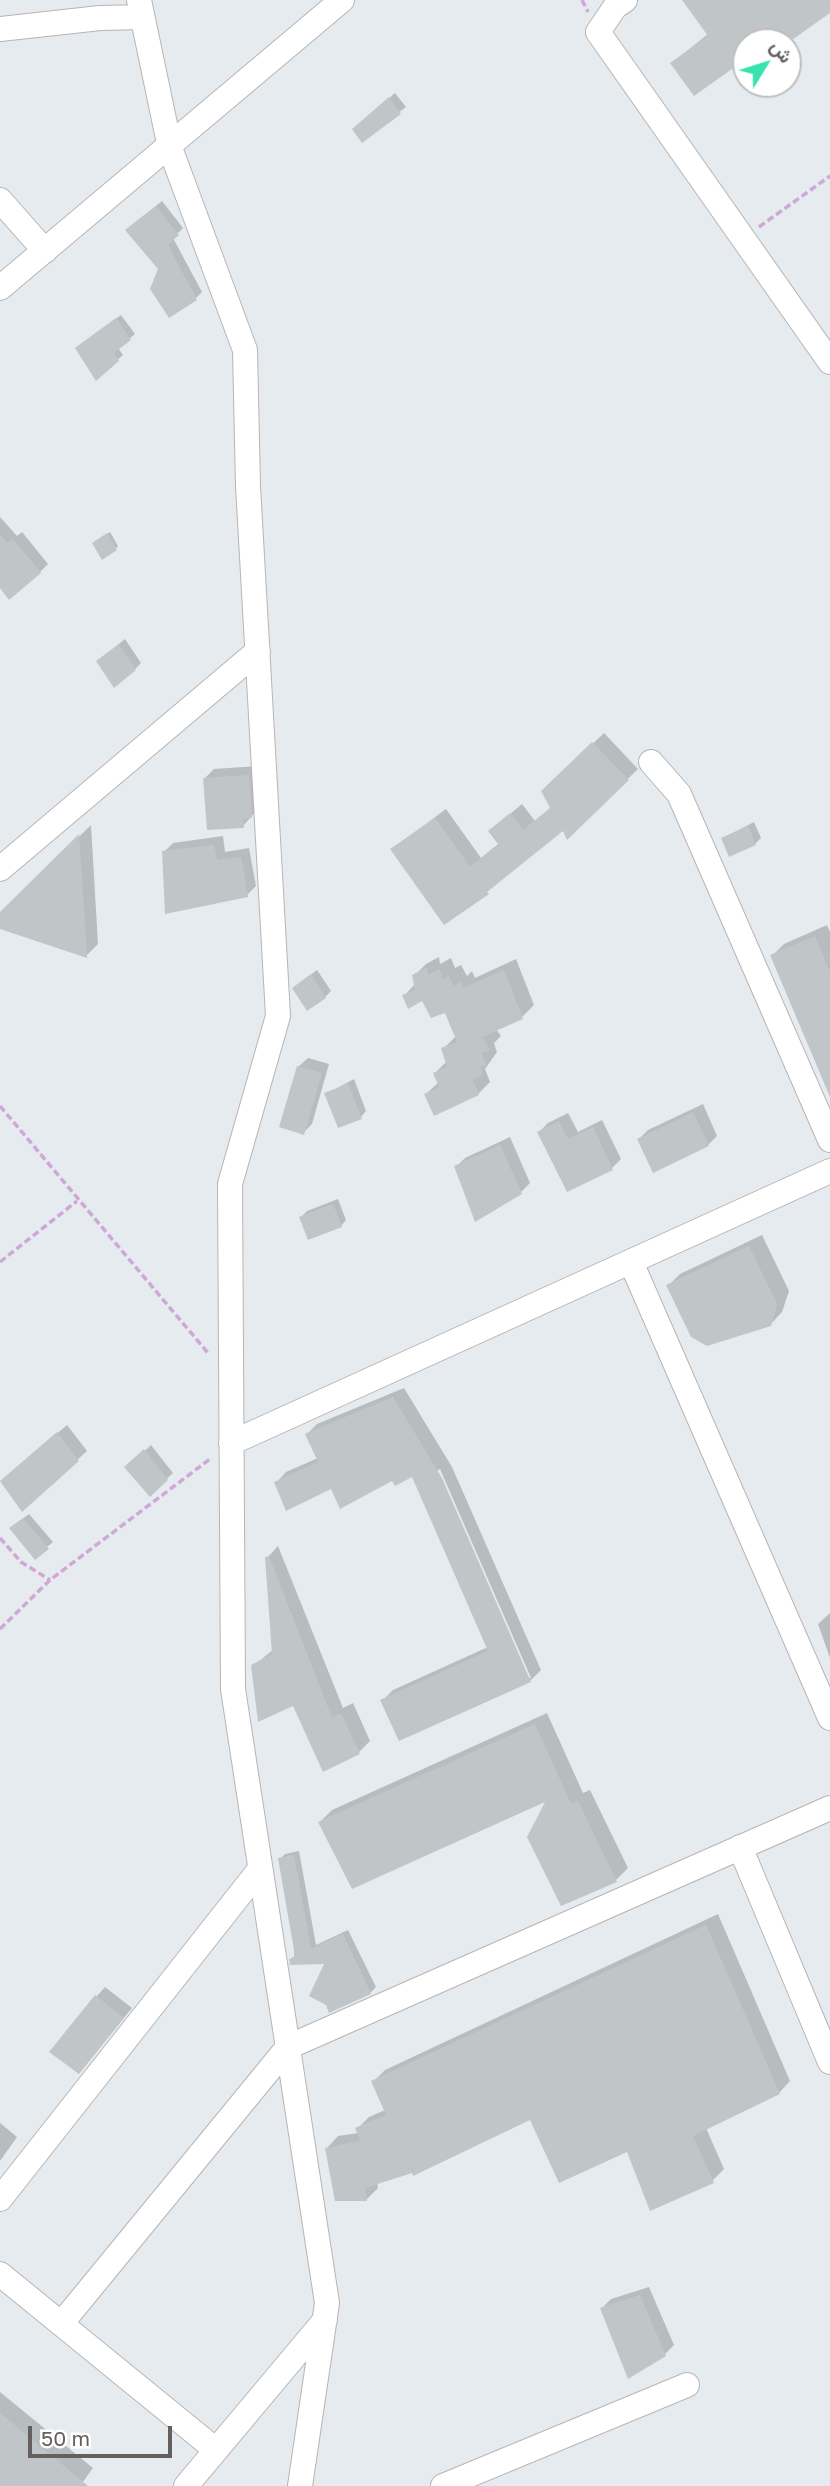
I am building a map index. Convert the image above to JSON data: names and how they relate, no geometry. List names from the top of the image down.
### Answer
{
  "scale_bar": "50 m",
  "north": "top right"
}
